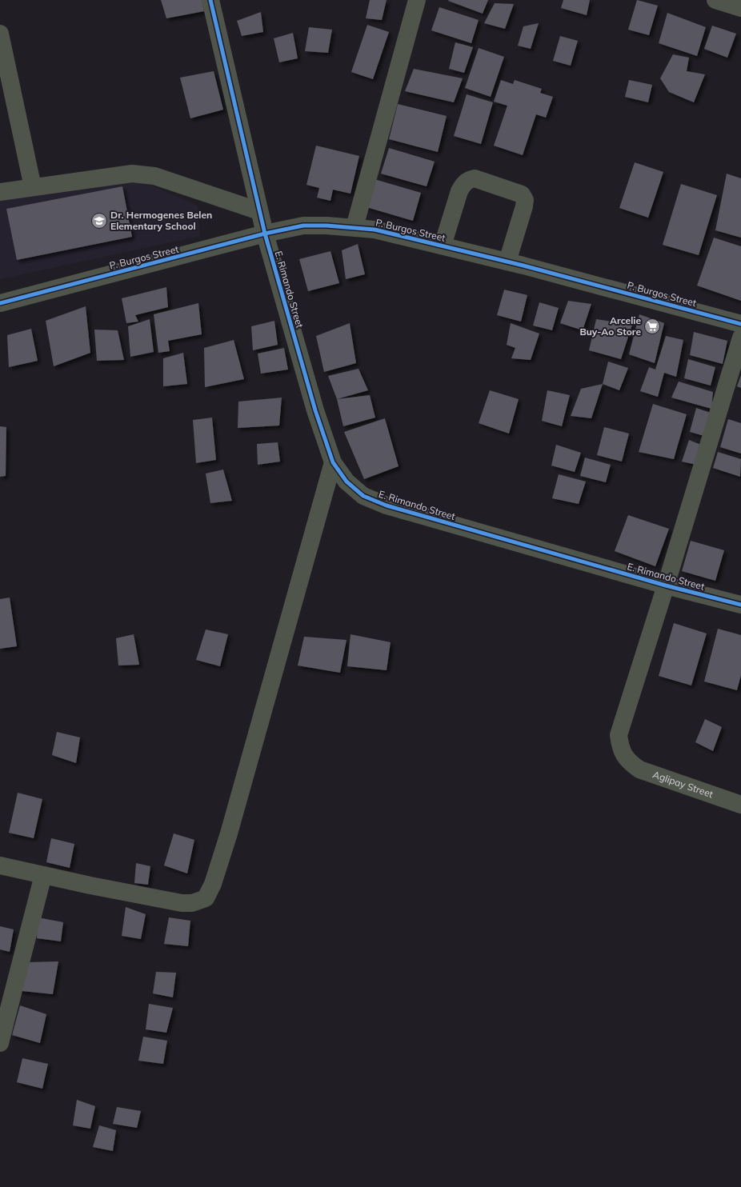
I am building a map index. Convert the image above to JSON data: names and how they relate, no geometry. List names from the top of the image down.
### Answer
{
  "streets": {
    "street": ["P. Burgos Street", "E. Rimando Street", "Aglipay Street"]
  },
  "crossings": [
    ["P. Burgos Street", "E. Rimando Street"],
    ["E. Rimando Street", "Aglipay Street"]
  ],
  "places": {
    "school or university": ["Dr. Hermogenes Belen Elementary School"],
    "supermarket": ["Arcelie Buy-Ao Store"]
  }
}
